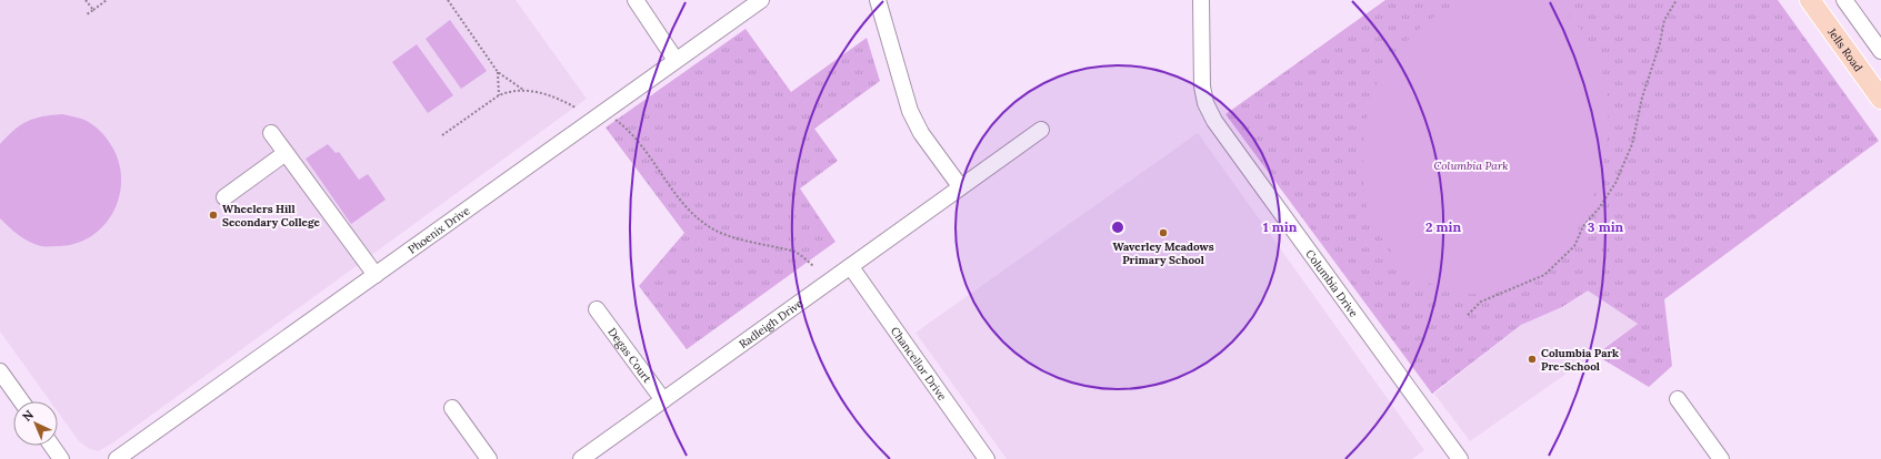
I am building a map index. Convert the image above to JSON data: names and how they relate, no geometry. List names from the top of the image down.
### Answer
{
  "streets": {
    "main road": ["Jells Road"],
    "street": [
      "Phoenix Drive",
      "Columbia Drive",
      "Radleigh Drive",
      "Degas Court",
      "Chancellor Drive"
    ]
  },
  "crossings": [
    ["Radleigh Drive", "Degas Court"],
    ["Radleigh Drive", "Chancellor Drive"]
  ],
  "parks": ["Columbia Park"],
  "places": ["Wheelers Hill Secondary College", "Waverley Meadows Primary School", "Columbia Park Pre-School"],
  "north": "top left",
  "rings": ["1 min", "2 min", "3 min"]
}
